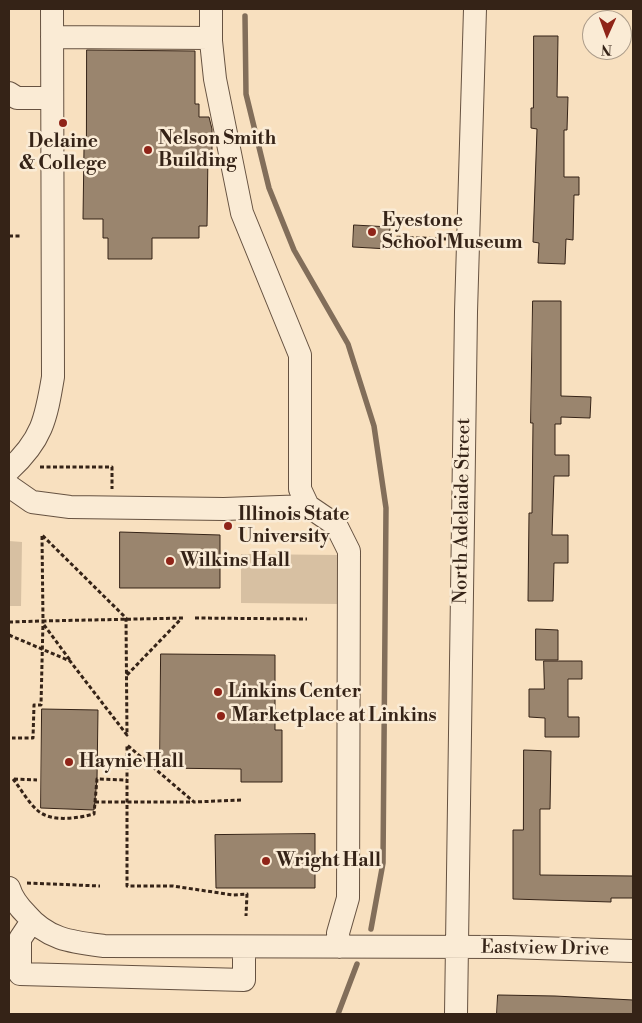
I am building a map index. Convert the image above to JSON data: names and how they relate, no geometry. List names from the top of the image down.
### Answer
{
  "streets": {
    "street": ["North Adelaide Street", "Eastview Drive"]
  },
  "crossings": [
    ["North Adelaide Street", "Eastview Drive"]
  ],
  "places": [
    "Delaine & College",
    "Nelson Smith Building",
    "Eyestone School Museum",
    "Illinois State University",
    "Wilkins Hall",
    "Linkins Center",
    "Marketplace at Linkins",
    "Haynie Hall",
    "Wright Hall"
  ],
  "north": "bottom"
}
